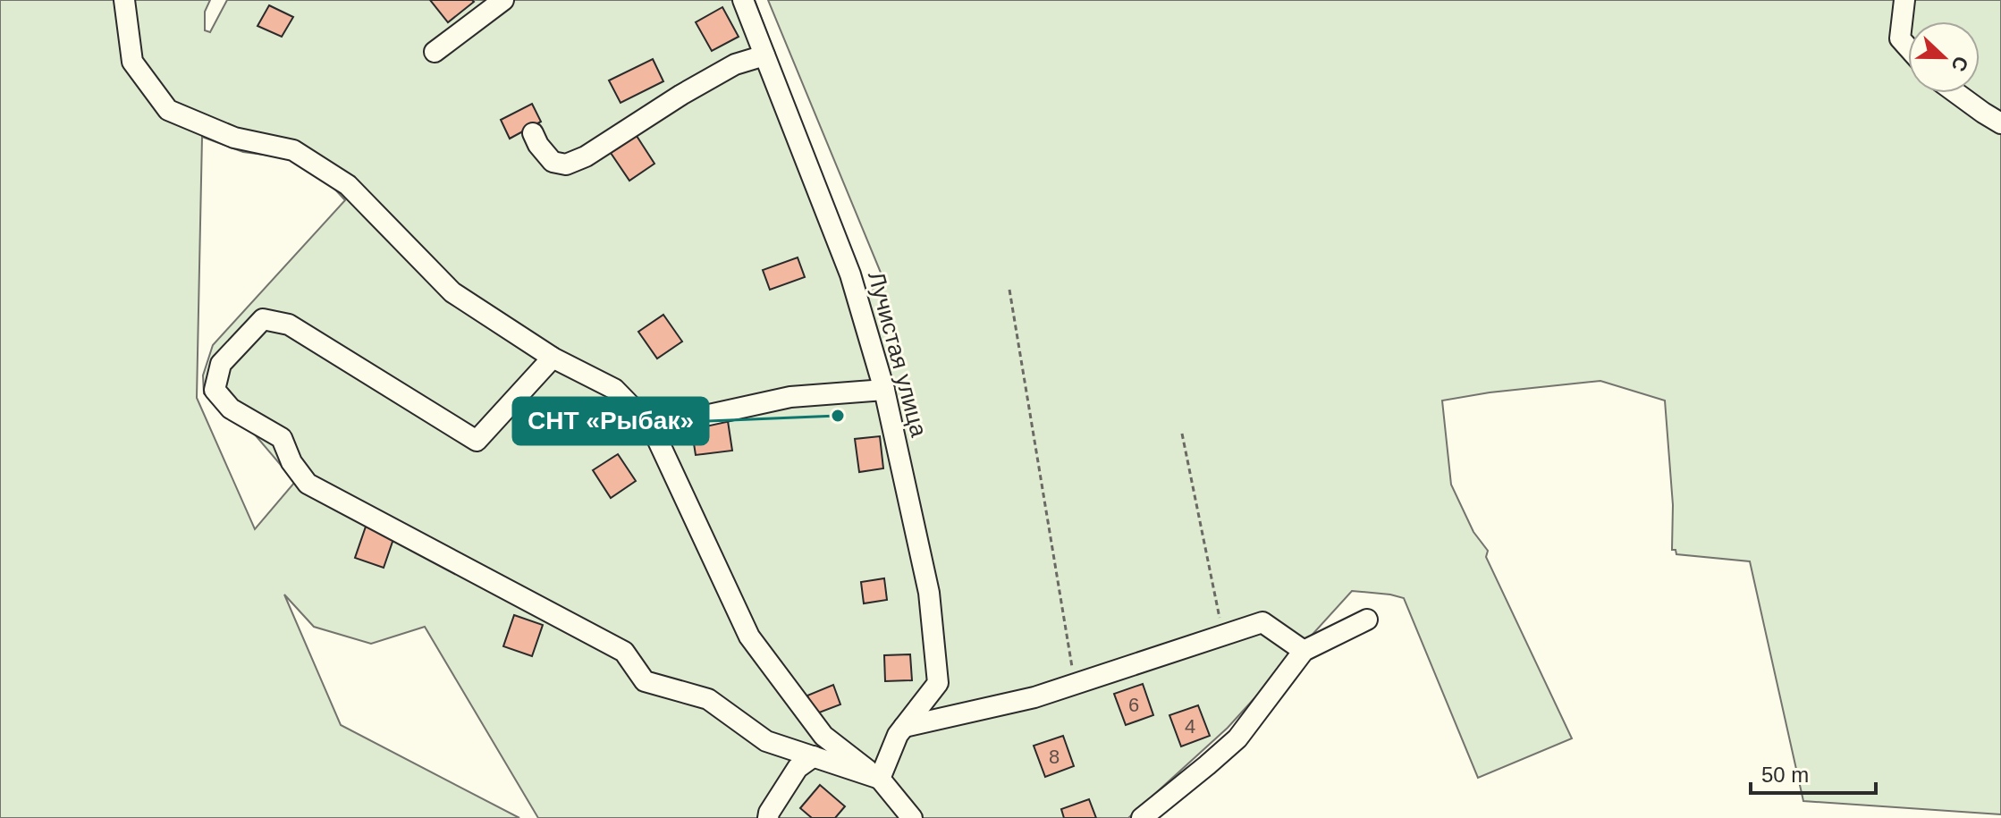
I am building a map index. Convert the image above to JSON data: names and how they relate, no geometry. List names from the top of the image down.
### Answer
{
  "streets": {
    "lane": ["Лучистая улица"]
  },
  "places": ["СНТ «Рыбак»"],
  "house_numbers": ["6", "4", "8"],
  "scale_bar": "50 m",
  "north": "right"
}
